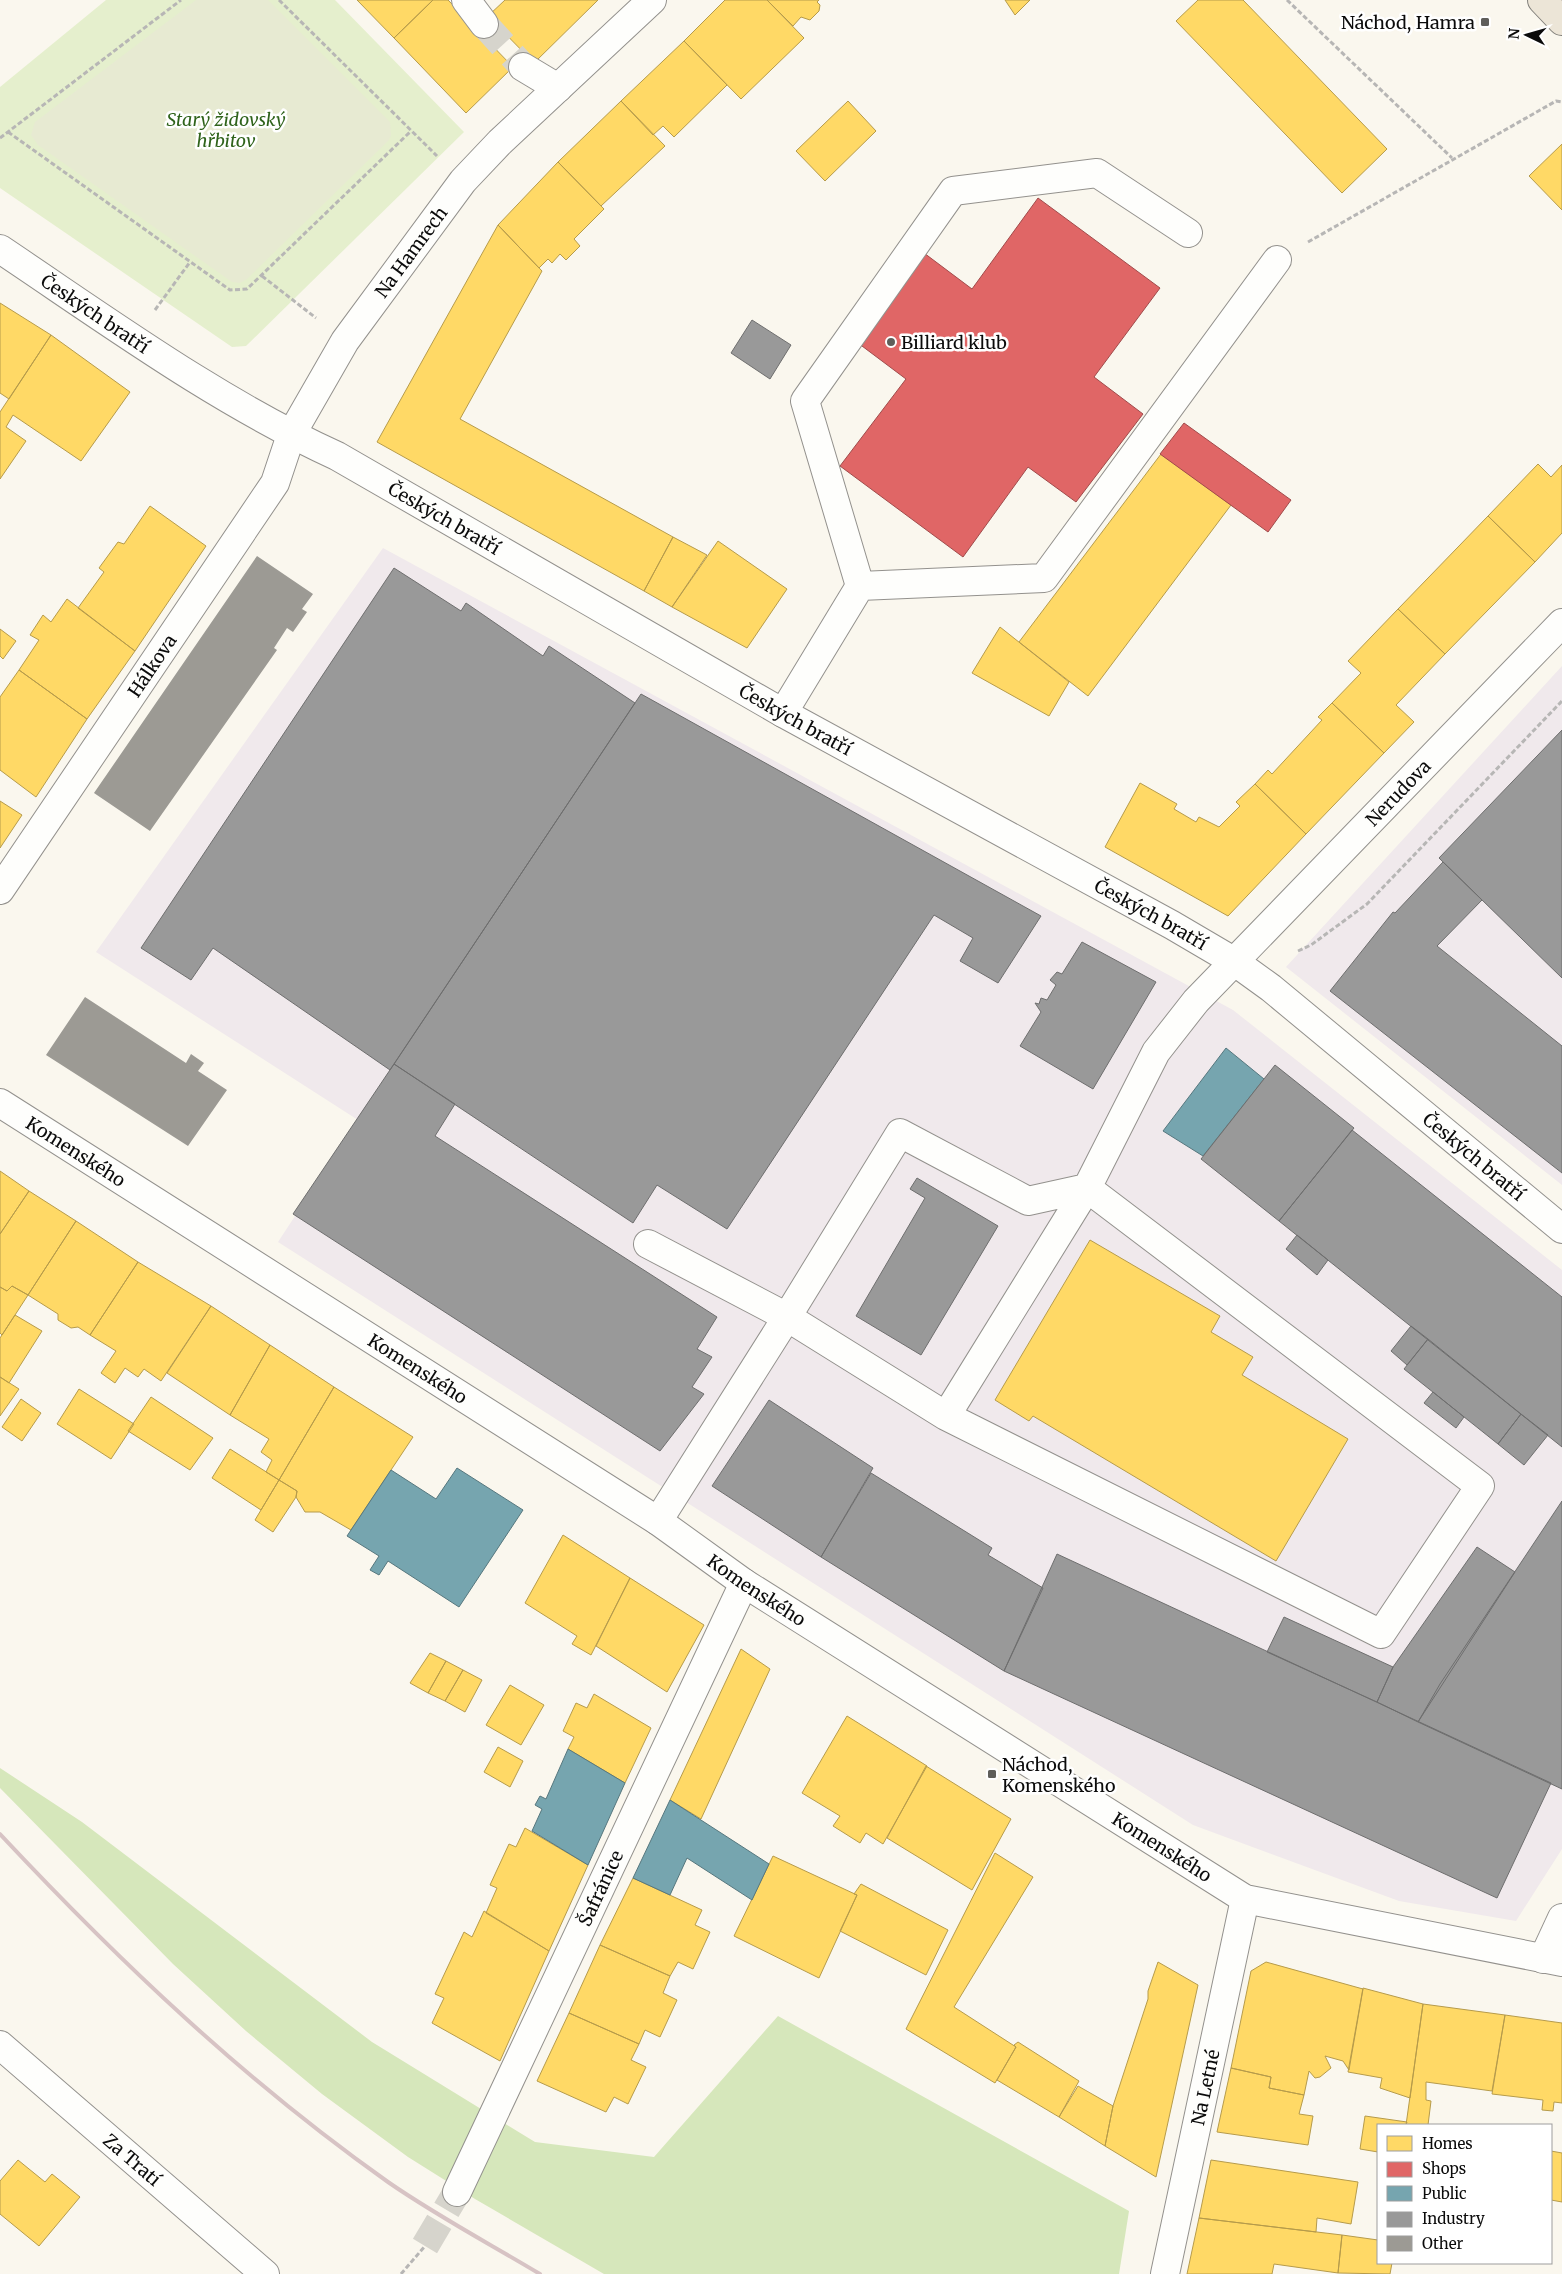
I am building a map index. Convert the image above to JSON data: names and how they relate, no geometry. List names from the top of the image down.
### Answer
{
  "streets": {
    "street": [
      "Na Hamrech",
      "Českých bratří",
      "Hálkova",
      "Nerudova",
      "Komenského",
      "Šafránice",
      "Na Letné",
      "Za Tratí"
    ]
  },
  "crossings": [
    ["Na Hamrech", "Českých bratří"],
    ["Na Hamrech", "Hálkova"],
    ["Českých bratří", "Hálkova"],
    ["Českých bratří", "Nerudova"],
    ["Komenského", "Šafránice"],
    ["Komenského", "Na Letné"]
  ],
  "parks": ["Starý židovský hřbitov"],
  "places": {
    "transit": ["Náchod, Hamra", "Náchod, Komenského"],
    "other": ["Billiard klub"]
  },
  "legend": [
    "Homes",
    "Shops",
    "Public",
    "Industry",
    "Other"
  ],
  "north": "left"
}
